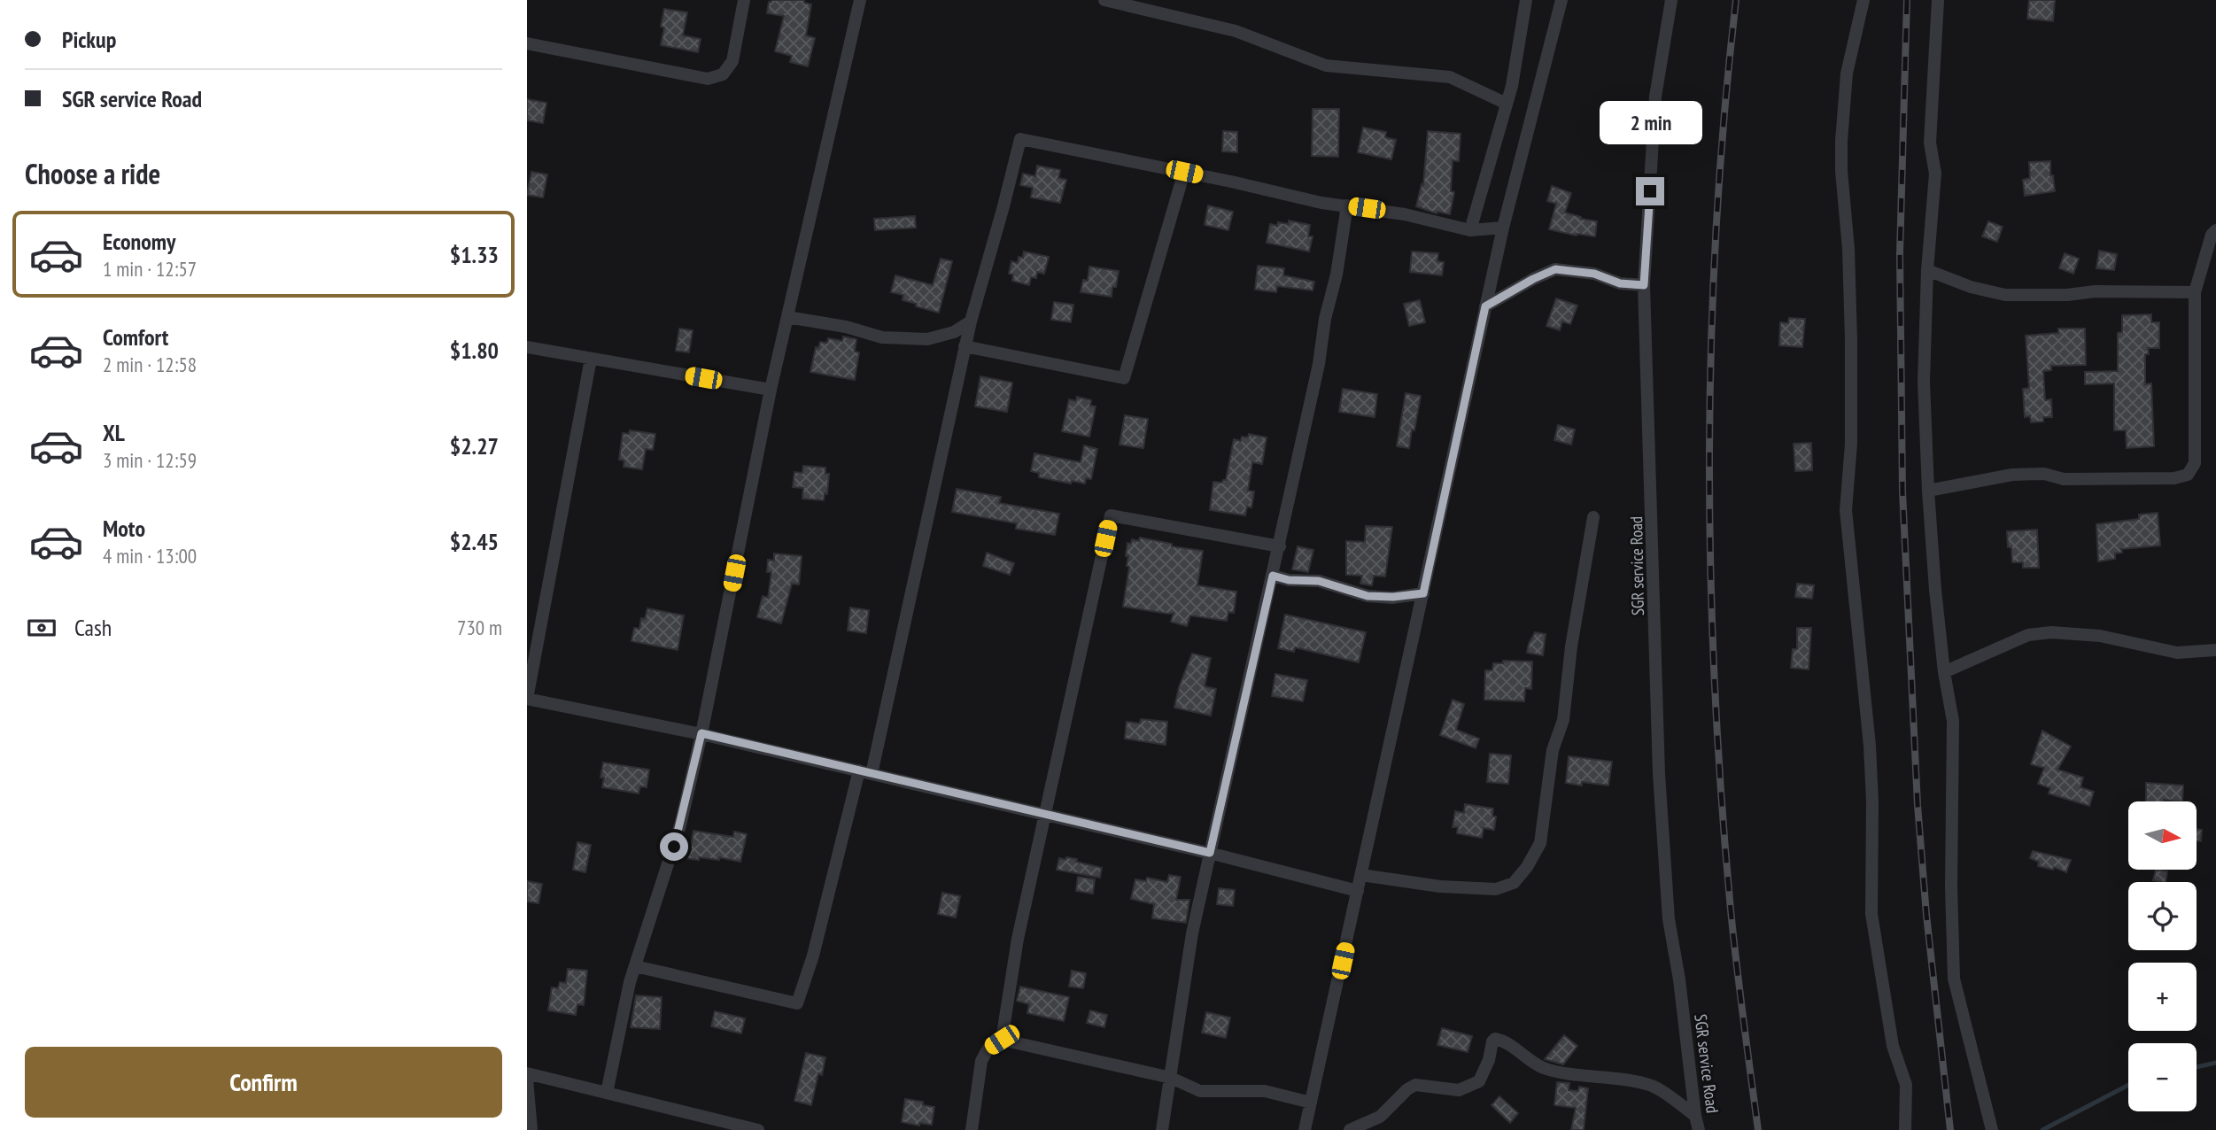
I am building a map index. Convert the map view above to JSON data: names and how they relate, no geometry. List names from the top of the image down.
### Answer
{
  "streets": {
    "street": ["SGR service Road"]
  },
  "north": "right",
  "page": {
    "banner": ["Pickup", "SGR service Road"],
    "bubble": "2 min",
    "heading": "Choose a ride",
    "list": [
      {
        "name": "Economy",
        "note": "1 min · 12:57",
        "value": "$1.33"
      },
      {
        "name": "Comfort",
        "note": "2 min · 12:58",
        "value": "$1.80"
      },
      {
        "name": "XL",
        "note": "3 min · 12:59",
        "value": "$2.27"
      },
      {
        "name": "Moto",
        "note": "4 min · 13:00",
        "value": "$2.45"
      }
    ],
    "pay": ["Cash", "730 m"],
    "map_buttons": ["+", "−"],
    "buttons": "Confirm"
  }
}
